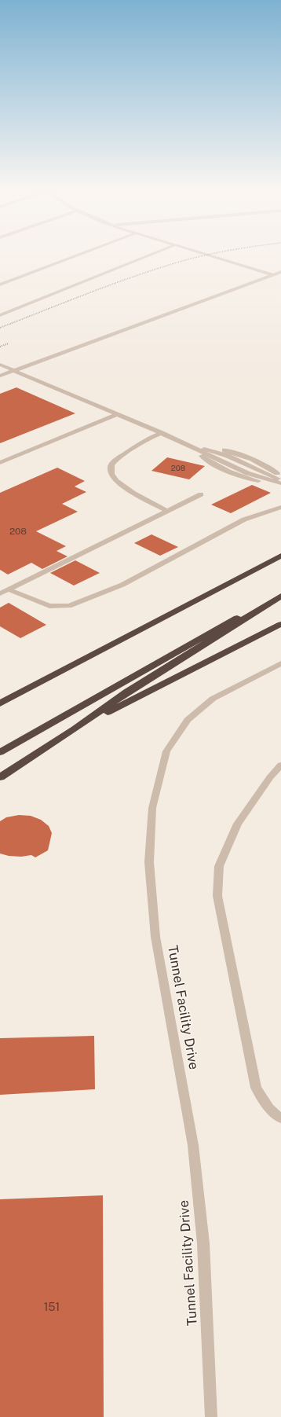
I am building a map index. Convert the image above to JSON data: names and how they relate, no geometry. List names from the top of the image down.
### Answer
{
  "streets": {
    "street": ["Tunnel Facility Drive"]
  },
  "house_numbers": ["208", "208", "151"]
}
